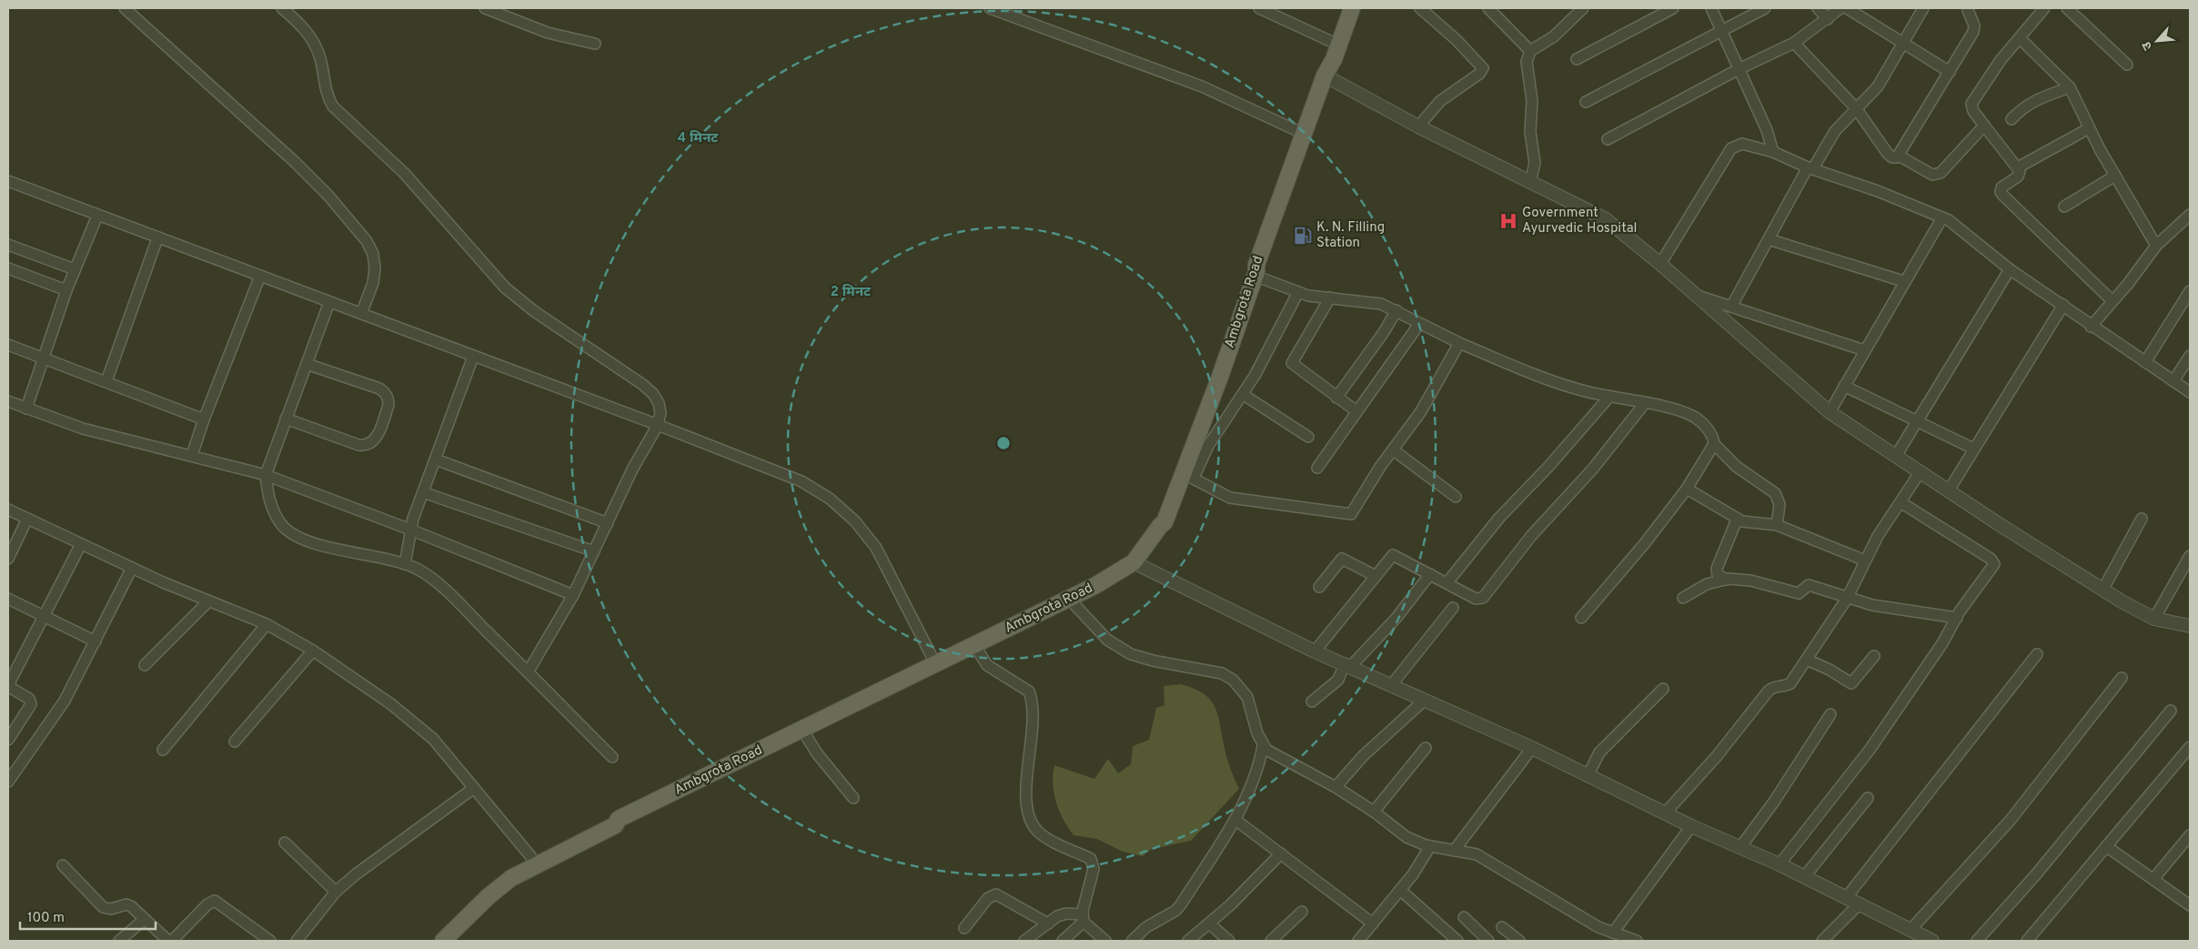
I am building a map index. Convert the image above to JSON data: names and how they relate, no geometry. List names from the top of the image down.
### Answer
{
  "streets": {
    "main road": ["Ambgrota Road"]
  },
  "places": {
    "hospital": ["Government Ayurvedic Hospital"],
    "fuel station": ["K. N. Filling Station"]
  },
  "scale_bar": "100 m",
  "north": "bottom left",
  "rings": ["4 मिनट", "2 मिनट"]
}
